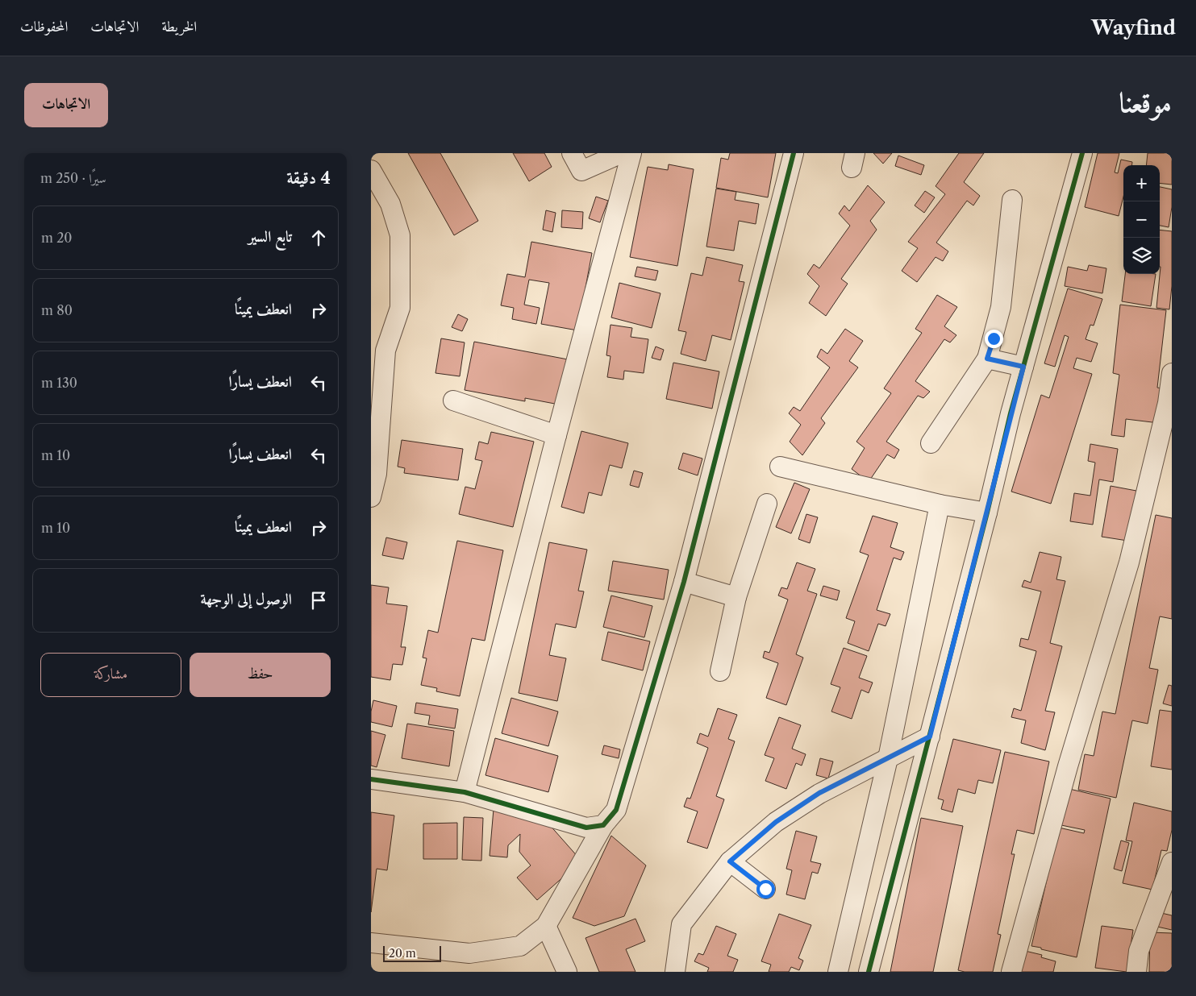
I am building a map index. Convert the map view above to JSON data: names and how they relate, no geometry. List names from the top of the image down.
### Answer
{
  "scale_bar": "20 m",
  "page": {
    "header": "Wayfind",
    "nav": ["الخريطة", "الاتجاهات", "المحفوظات"],
    "title": "موقعنا",
    "buttons": [
      "الاتجاهات",
      ["حفظ", "مشاركة"]
    ],
    "heading": ["4 دقيقة", "سيرًا · 250 m"],
    "map_buttons": ["+", "−"],
    "list": [
      ["تابع السير", "20 m"],
      ["انعطف يمينًا", "80 m"],
      ["انعطف يسارًا", "130 m"],
      ["انعطف يسارًا", "10 m"],
      ["انعطف يمينًا", "10 m"],
      "الوصول إلى الوجهة"
    ],
    "scale": "20 m"
  }
}
